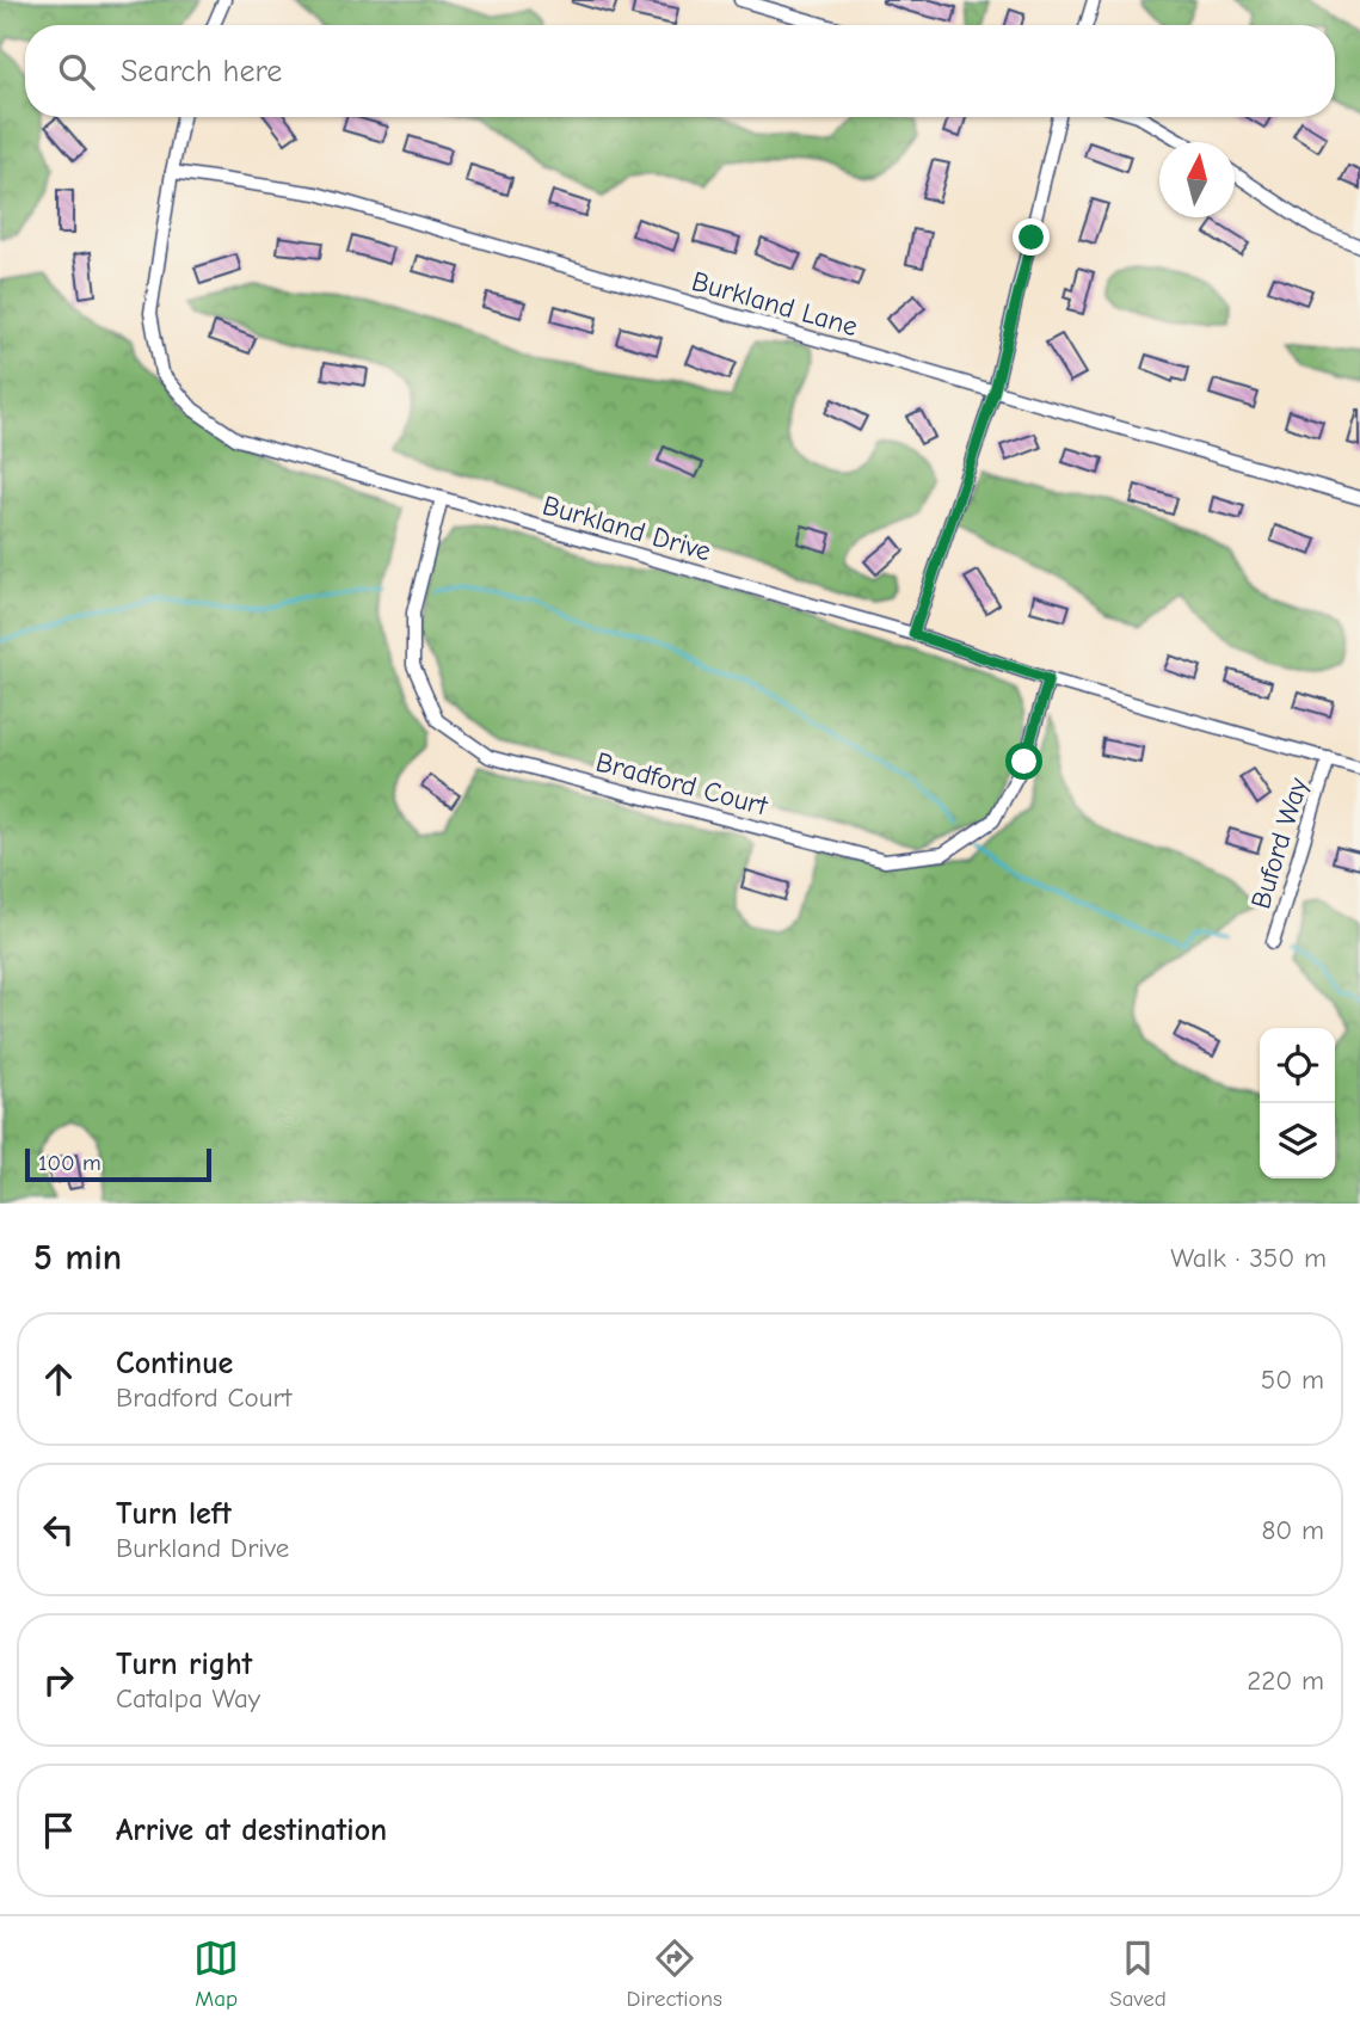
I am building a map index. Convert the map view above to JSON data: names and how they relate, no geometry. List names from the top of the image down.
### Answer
{
  "streets": {
    "street": [
      "Burkland Lane",
      "Burkland Drive",
      "Bradford Court",
      "Buford Way"
    ]
  },
  "crossings": [
    ["Burkland Lane", "Burkland Drive"],
    ["Burkland Drive", "Bradford Court"],
    ["Burkland Drive", "Buford Way"]
  ],
  "scale_bar": "100 m",
  "north": "top",
  "page": {
    "search": "Search here",
    "scale": "100 m",
    "heading": ["5 min", "Walk · 350 m"],
    "list": [
      ["Continue", "Bradford Court", "50 m"],
      ["Turn left", "Burkland Drive", "80 m"],
      ["Turn right", "Catalpa Way", "220 m"],
      "Arrive at destination"
    ],
    "nav": ["Map", "Directions", "Saved"]
  }
}
